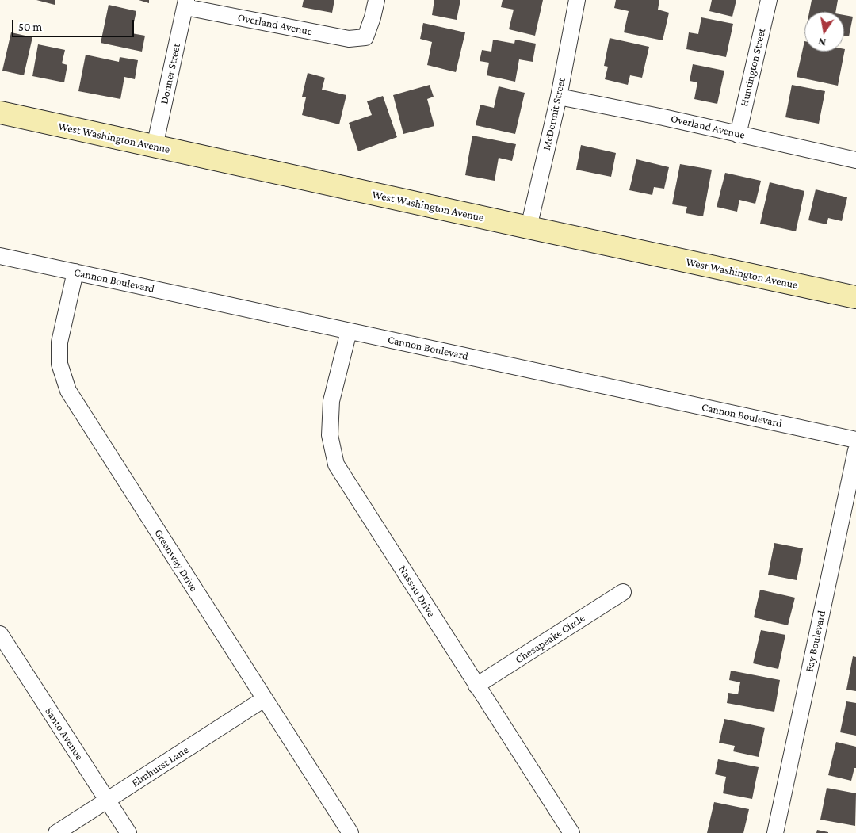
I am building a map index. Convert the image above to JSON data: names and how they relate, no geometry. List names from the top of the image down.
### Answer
{
  "streets": {
    "main road": ["West Washington Avenue"],
    "street": [
      "Overland Avenue",
      "Huntington Street",
      "Donner Street",
      "McDermit Street",
      "Cannon Boulevard",
      "Greenway Drive",
      "Nassau Drive",
      "Chesapeake Circle",
      "Fay Boulevard",
      "Santo Avenue",
      "Elmhurst Lane"
    ]
  },
  "crossings": [
    ["Overland Avenue", "Huntington Street"],
    ["Overland Avenue", "Donner Street"],
    ["Overland Avenue", "McDermit Street"],
    ["Donner Street", "West Washington Avenue"],
    ["McDermit Street", "West Washington Avenue"],
    ["Cannon Boulevard", "Greenway Drive"],
    ["Cannon Boulevard", "Nassau Drive"],
    ["Greenway Drive", "Elmhurst Lane"],
    ["Nassau Drive", "Chesapeake Circle"],
    ["Santo Avenue", "Elmhurst Lane"]
  ],
  "scale_bar": "50 m",
  "north": "bottom"
}
